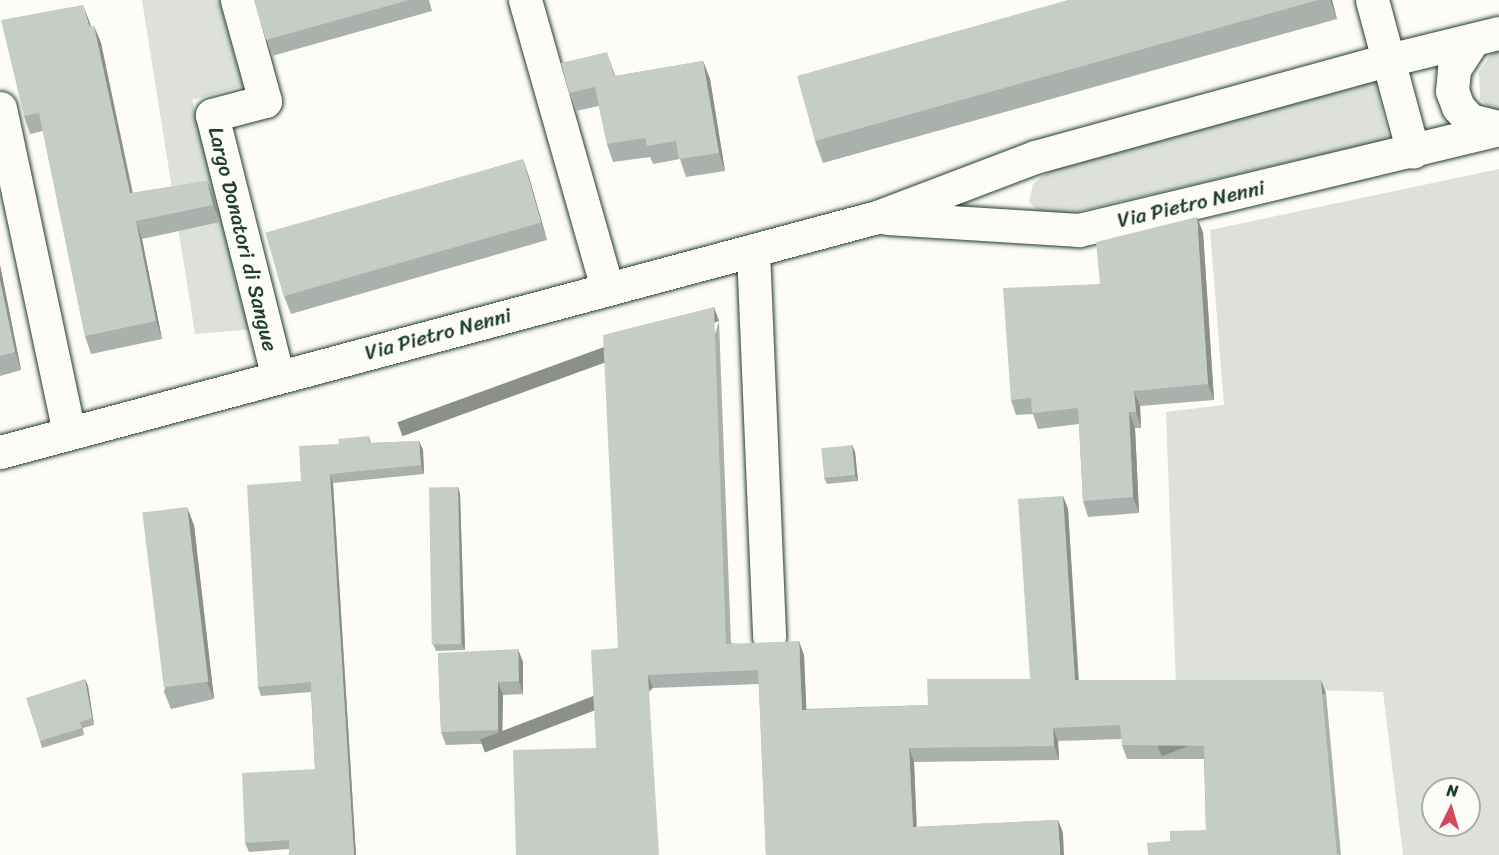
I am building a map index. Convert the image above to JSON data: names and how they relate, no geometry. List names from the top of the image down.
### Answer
{
  "streets": {
    "street": ["Via Pietro Nenni", "Largo Donatori di Sangue"]
  },
  "crossings": [
    ["Via Pietro Nenni", "Largo Donatori di Sangue"]
  ],
  "north": "top"
}
